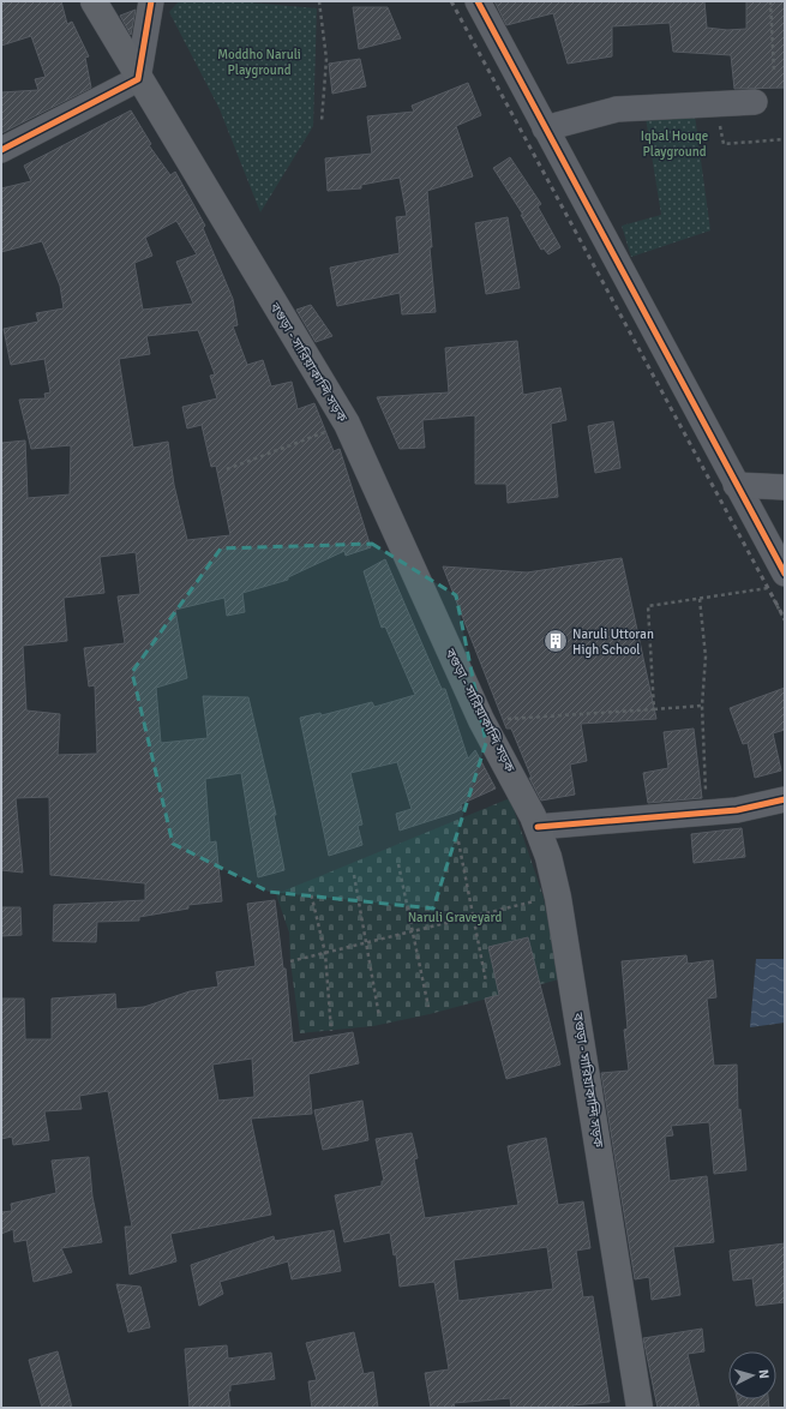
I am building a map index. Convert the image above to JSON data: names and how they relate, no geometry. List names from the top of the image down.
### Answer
{
  "streets": {
    "main road": ["বগুড়া - সারিয়াকান্দি সড়ক"]
  },
  "parks": ["Moddho Naruli Playground", "Iqbal Houqe Playground", "Naruli Graveyard"],
  "places": {
    "building": ["Naruli Uttoran High School"]
  },
  "north": "right"
}
